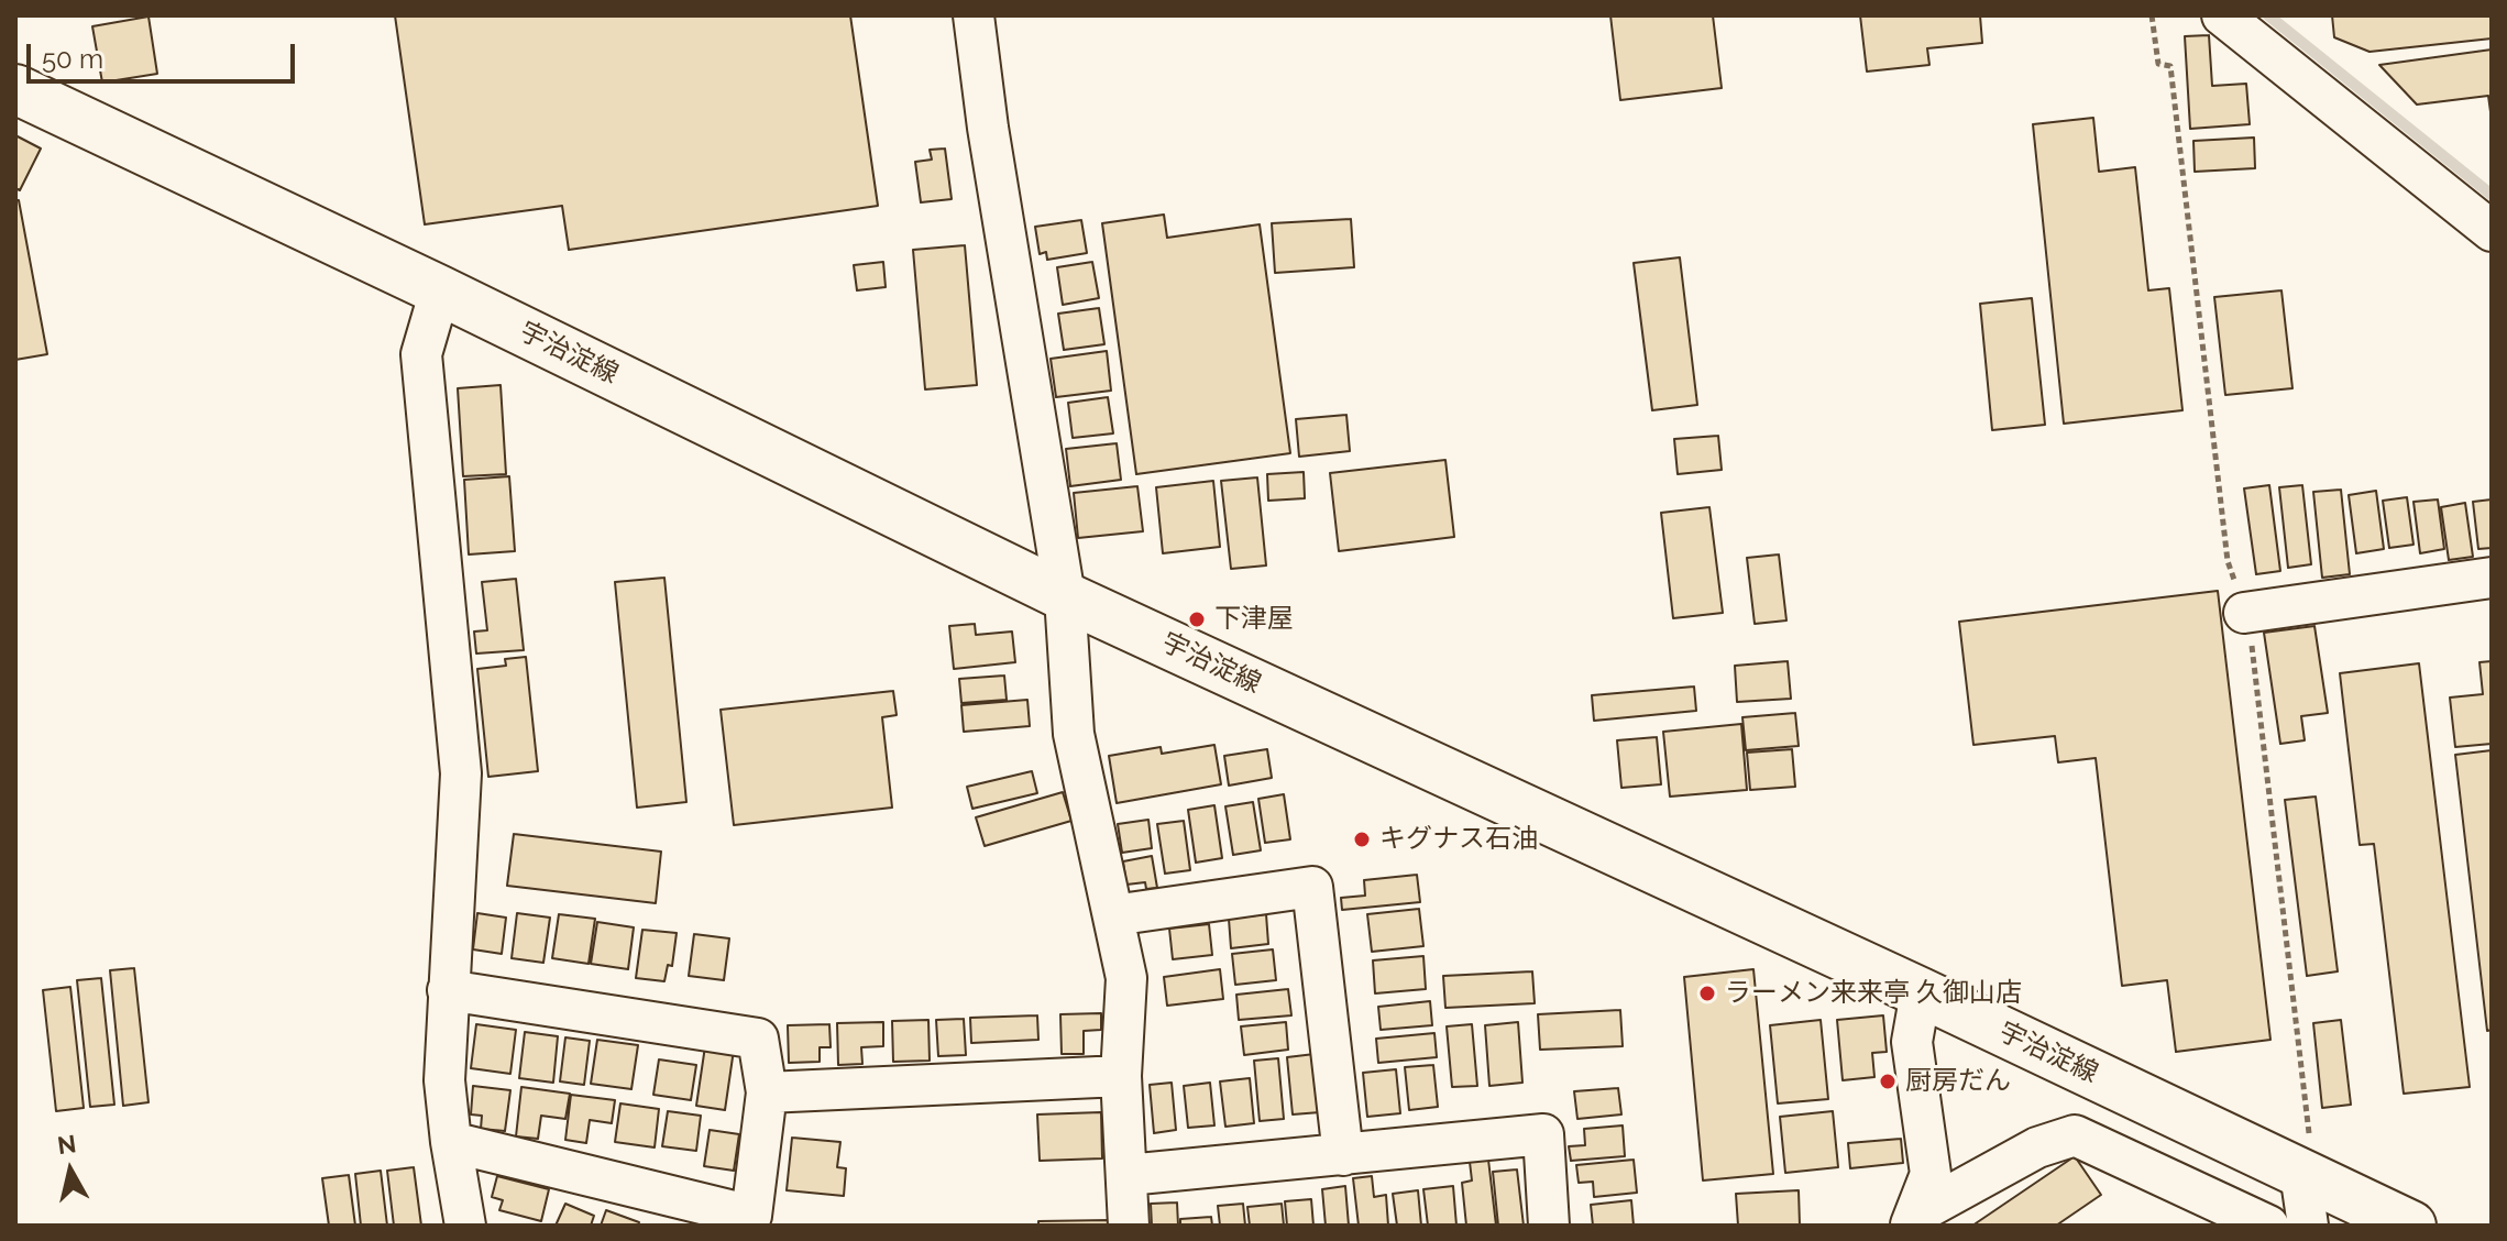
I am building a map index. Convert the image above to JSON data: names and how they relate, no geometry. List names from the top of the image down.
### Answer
{
  "streets": {
    "main road": ["宇治淀線"]
  },
  "places": [
    "下津屋",
    "キグナス石油",
    "ラーメン来来亭 久御山店",
    "厨房だん"
  ],
  "scale_bar": "50 m",
  "north": "top"
}
